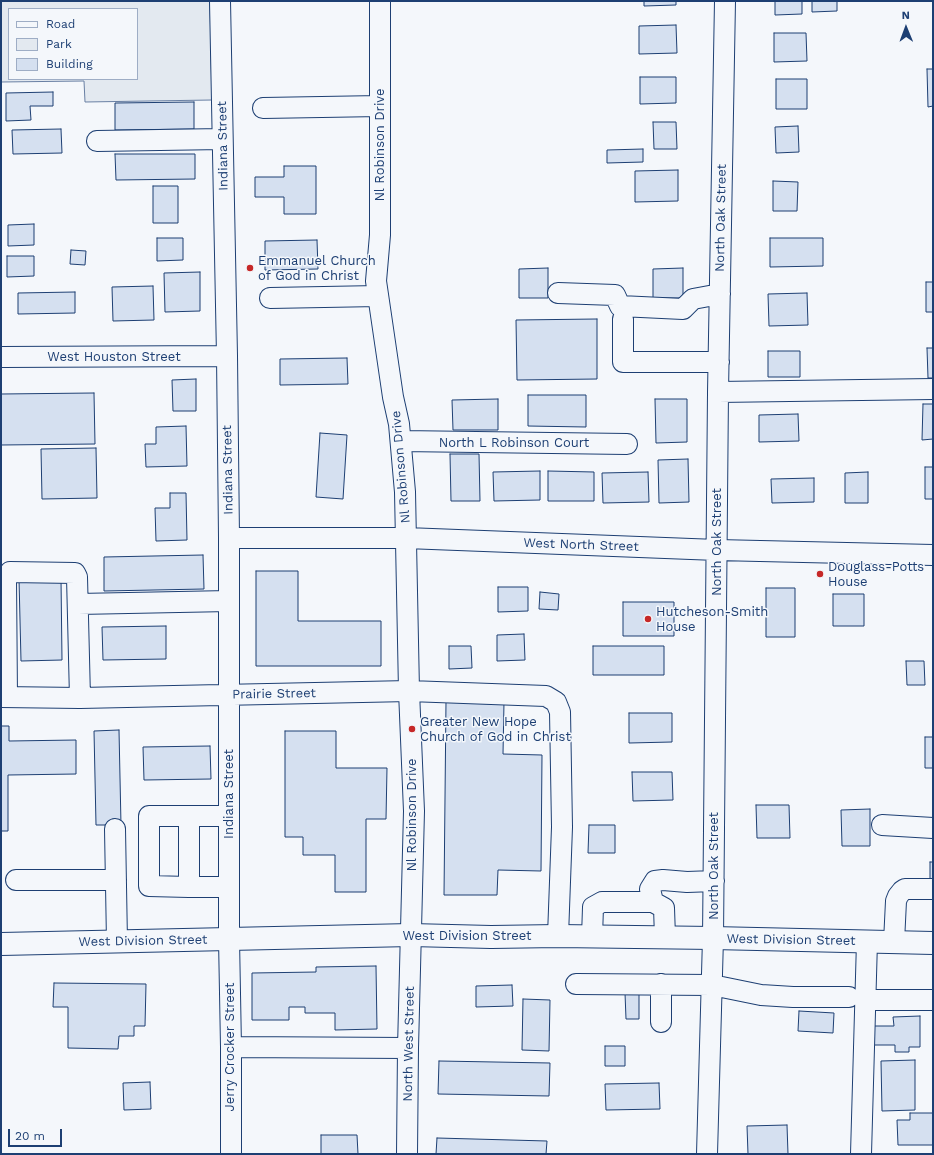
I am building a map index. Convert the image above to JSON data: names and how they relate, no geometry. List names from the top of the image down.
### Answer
{
  "streets": {
    "main road": ["West Division Street"],
    "street": [
      "Nl Robinson Drive",
      "Indiana Street",
      "North Oak Street",
      "West Houston Street",
      "North L Robinson Court",
      "West North Street",
      "Prairie Street",
      "North West Street",
      "Jerry Crocker Street"
    ]
  },
  "crossings": [
    ["Nl Robinson Drive", "North L Robinson Court"],
    ["Nl Robinson Drive", "West North Street"],
    ["Nl Robinson Drive", "Prairie Street"],
    ["Nl Robinson Drive", "West Division Street"],
    ["Nl Robinson Drive", "North West Street"],
    ["Indiana Street", "West Houston Street"],
    ["Indiana Street", "West North Street"],
    ["Indiana Street", "Prairie Street"],
    ["Indiana Street", "West Division Street"],
    ["Indiana Street", "Jerry Crocker Street"],
    ["North Oak Street", "West North Street"],
    ["North Oak Street", "West Division Street"],
    ["Prairie Street", "West Division Street"],
    ["West Division Street", "North West Street"],
    ["West Division Street", "Jerry Crocker Street"]
  ],
  "places": [
    "Emmanuel Church of God in Christ",
    "Douglass-Potts House",
    "Hutcheson-Smith House",
    "Greater New Hope Church of God in Christ"
  ],
  "legend": ["Road", "Park", "Building"],
  "scale_bar": "20 m",
  "north": "top"
}
